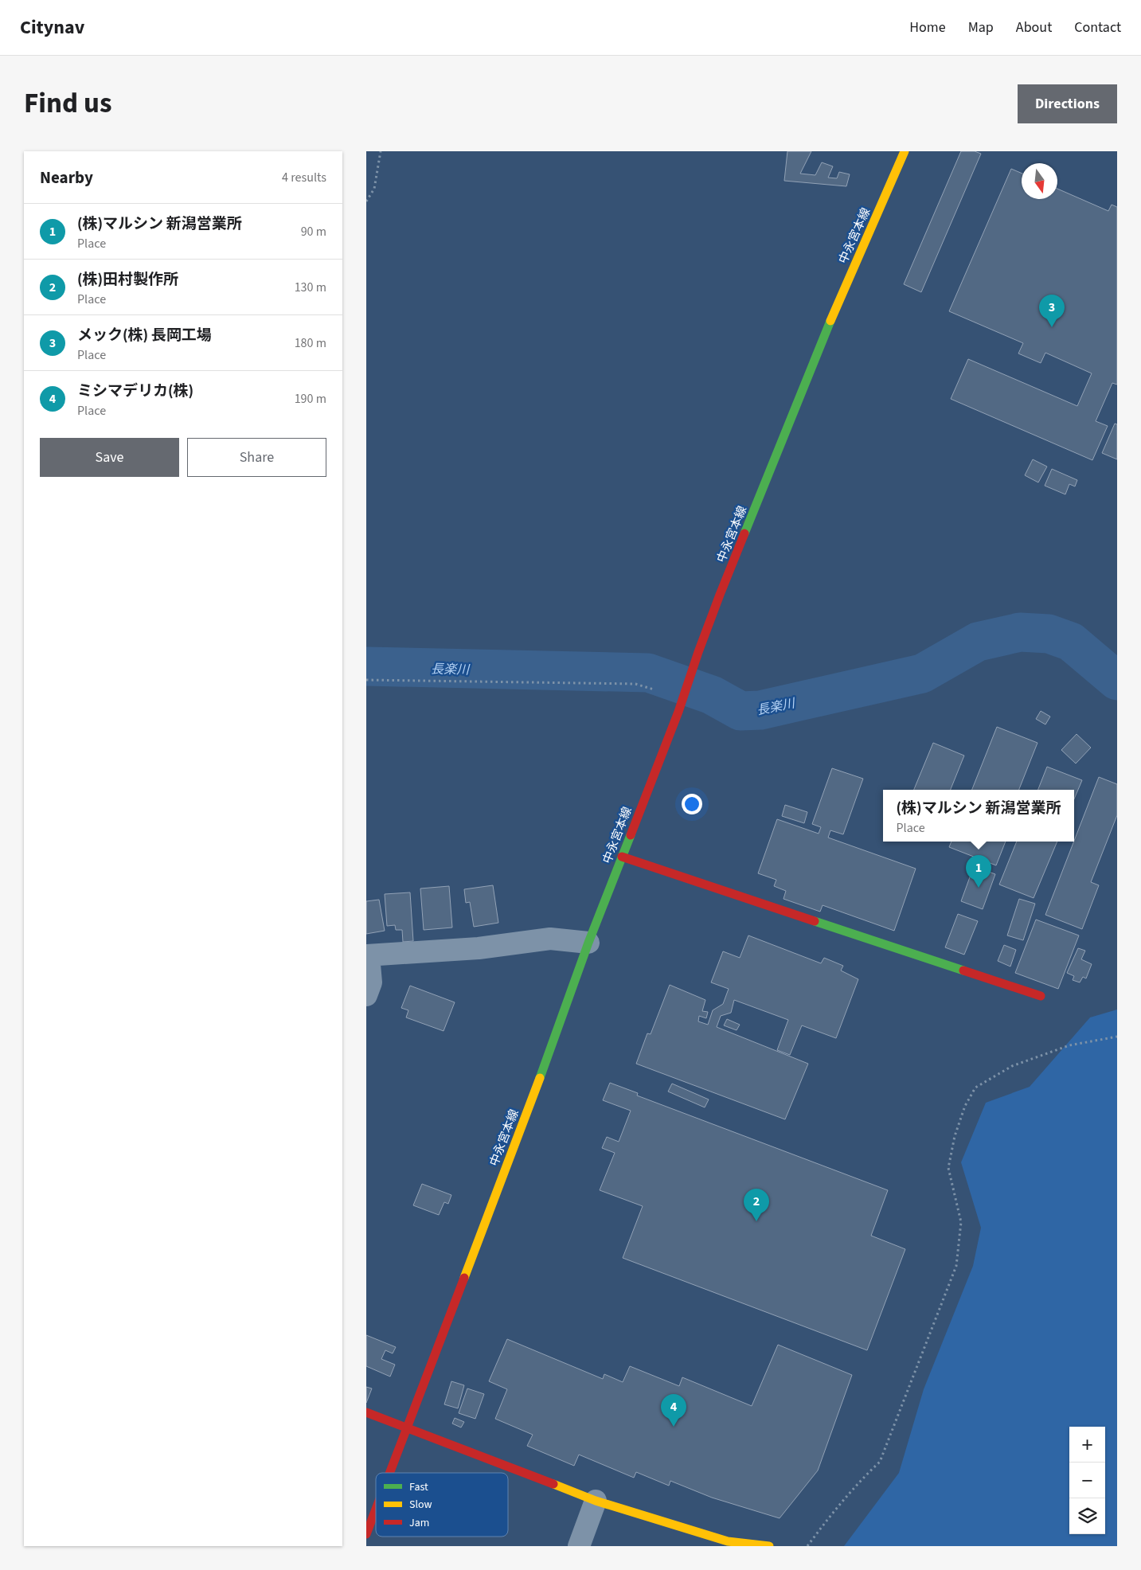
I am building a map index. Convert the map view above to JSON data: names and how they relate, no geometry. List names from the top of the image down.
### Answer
{
  "streets": {
    "main road": ["中永宮本線"]
  },
  "water": ["長楽川"],
  "legend": ["Fast", "Slow", "Jam"],
  "north": "bottom",
  "page": {
    "header": "Citynav",
    "nav": [
      "Home",
      "Map",
      "About",
      "Contact"
    ],
    "title": "Find us",
    "buttons": [
      "Directions",
      ["Save", "Share"]
    ],
    "heading": ["Nearby", "4 results"],
    "list": [
      {
        "mark": "1",
        "name": "(株)マルシン 新潟営業所",
        "note": "Place",
        "value": "90 m"
      },
      {
        "mark": "2",
        "name": "(株)田村製作所",
        "note": "Place",
        "value": "130 m"
      },
      {
        "mark": "3",
        "name": "メック(株) 長岡工場",
        "note": "Place",
        "value": "180 m"
      },
      {
        "mark": "4",
        "name": "ミシマデリカ(株)",
        "note": "Place",
        "value": "190 m"
      }
    ],
    "pins": [
      "3",
      "1",
      "2",
      "4"
    ],
    "popup": ["(株)マルシン 新潟営業所", "Place"],
    "map_buttons": ["+", "−"]
  }
}
